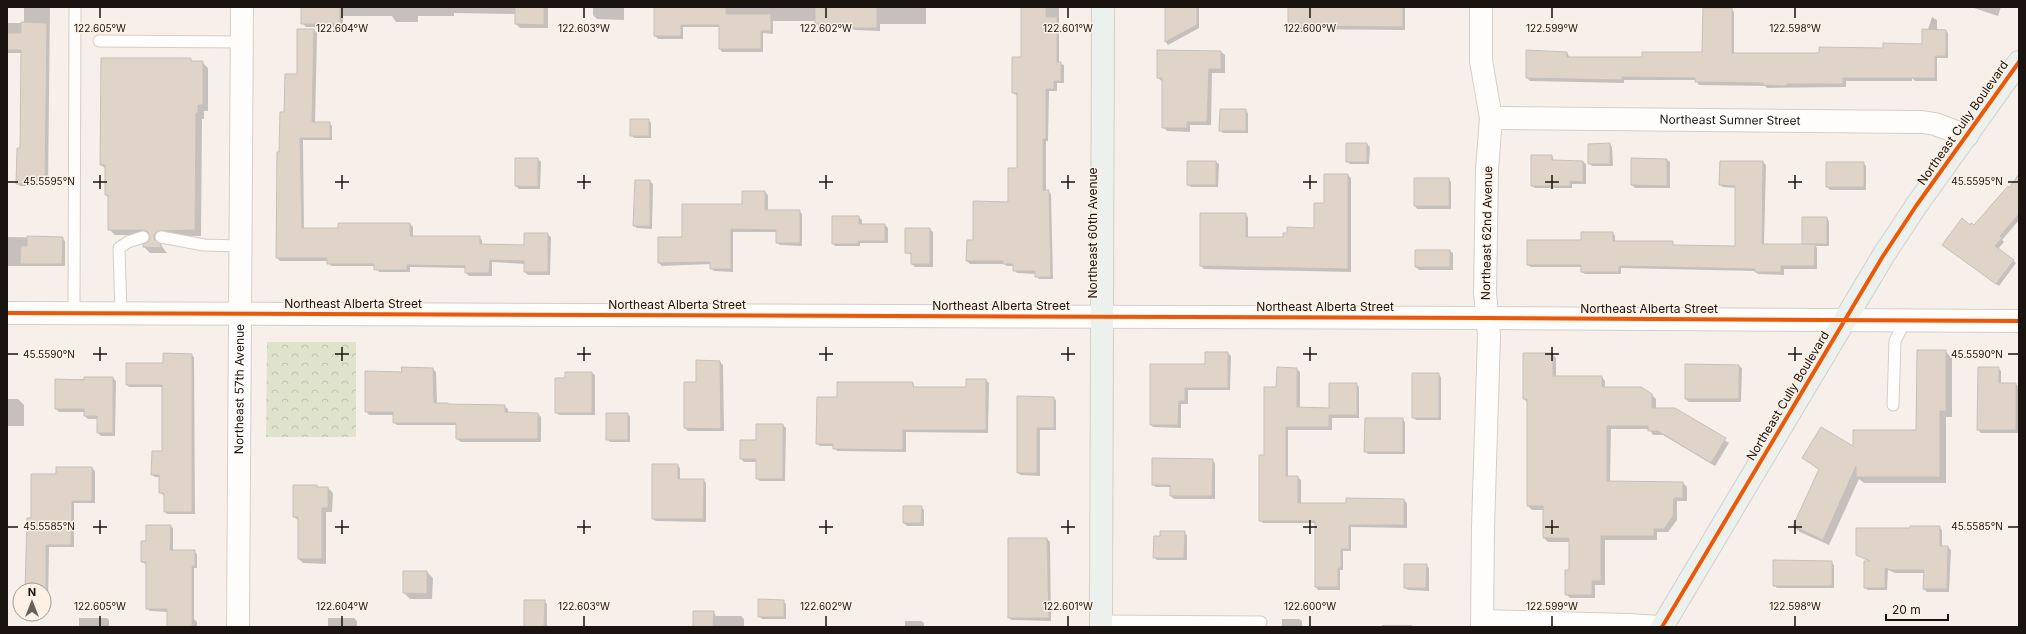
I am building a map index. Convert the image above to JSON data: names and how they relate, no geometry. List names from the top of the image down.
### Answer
{
  "streets": {
    "main road": ["Northeast Cully Boulevard", "Northeast 60th Avenue"],
    "street": [
      "Northeast Sumner Street",
      "Northeast 62nd Avenue",
      "Northeast Alberta Street",
      "Northeast 57th Avenue"
    ]
  },
  "crossings": [
    ["Northeast Sumner Street", "Northeast Cully Boulevard"],
    ["Northeast Sumner Street", "Northeast 62nd Avenue"],
    ["Northeast Cully Boulevard", "Northeast Alberta Street"],
    ["Northeast 60th Avenue", "Northeast Alberta Street"],
    ["Northeast 62nd Avenue", "Northeast Alberta Street"],
    ["Northeast Alberta Street", "Northeast 57th Avenue"]
  ],
  "scale_bar": "20 m",
  "north": "top",
  "coordinates": [
    "122.605°W",
    "122.604°W",
    "122.603°W",
    "122.602°W",
    "122.601°W",
    "122.600°W",
    "122.599°W",
    "122.598°W",
    "45.5595°N",
    "45.5590°N",
    "45.5585°N"
  ]
}
